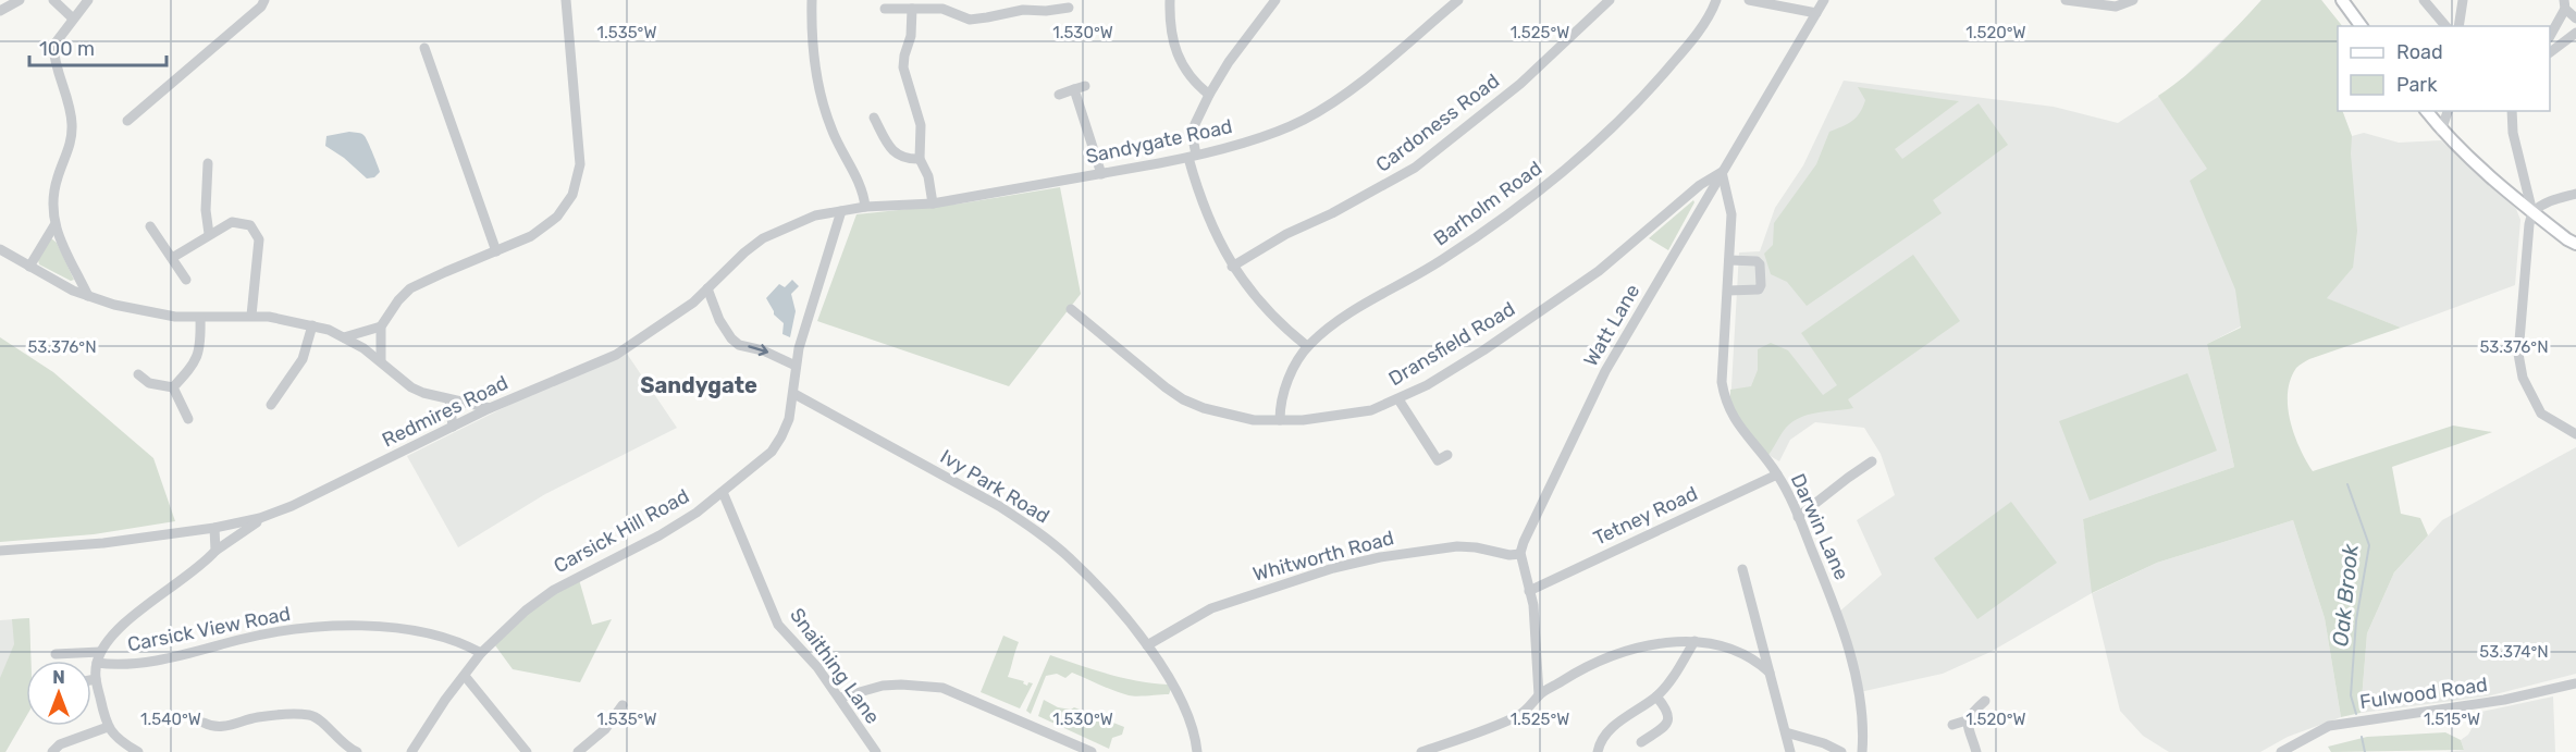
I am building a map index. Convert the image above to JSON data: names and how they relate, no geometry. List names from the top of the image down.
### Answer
{
  "streets": {
    "street": [
      "Cardoness Road",
      "Sandygate Road",
      "Barholm Road",
      "Watt Lane",
      "Dransfield Road",
      "Redmires Road",
      "Ivy Park Road",
      "Tetney Road",
      "Darwin Lane",
      "Carsick Hill Road",
      "Whitworth Road",
      "Carsick View Road",
      "Snaithing Lane",
      "Fulwood Road"
    ]
  },
  "crossings": [
    ["Sandygate Road", "Redmires Road"],
    ["Barholm Road", "Dransfield Road"],
    ["Watt Lane", "Dransfield Road"],
    ["Watt Lane", "Darwin Lane"],
    ["Watt Lane", "Whitworth Road"],
    ["Dransfield Road", "Darwin Lane"],
    ["Redmires Road", "Carsick Hill Road"],
    ["Ivy Park Road", "Carsick Hill Road"],
    ["Ivy Park Road", "Whitworth Road"],
    ["Tetney Road", "Darwin Lane"],
    ["Carsick Hill Road", "Carsick View Road"],
    ["Carsick Hill Road", "Snaithing Lane"]
  ],
  "districts": ["Sandygate"],
  "water": ["Oak Brook"],
  "legend": ["Road", "Park"],
  "scale_bar": "100 m",
  "north": "top",
  "coordinates": [
    "1.535°W",
    "1.530°W",
    "1.525°W",
    "1.520°W",
    "53.376°N",
    "53.374°N",
    "1.540°W",
    "1.515°W"
  ]
}
